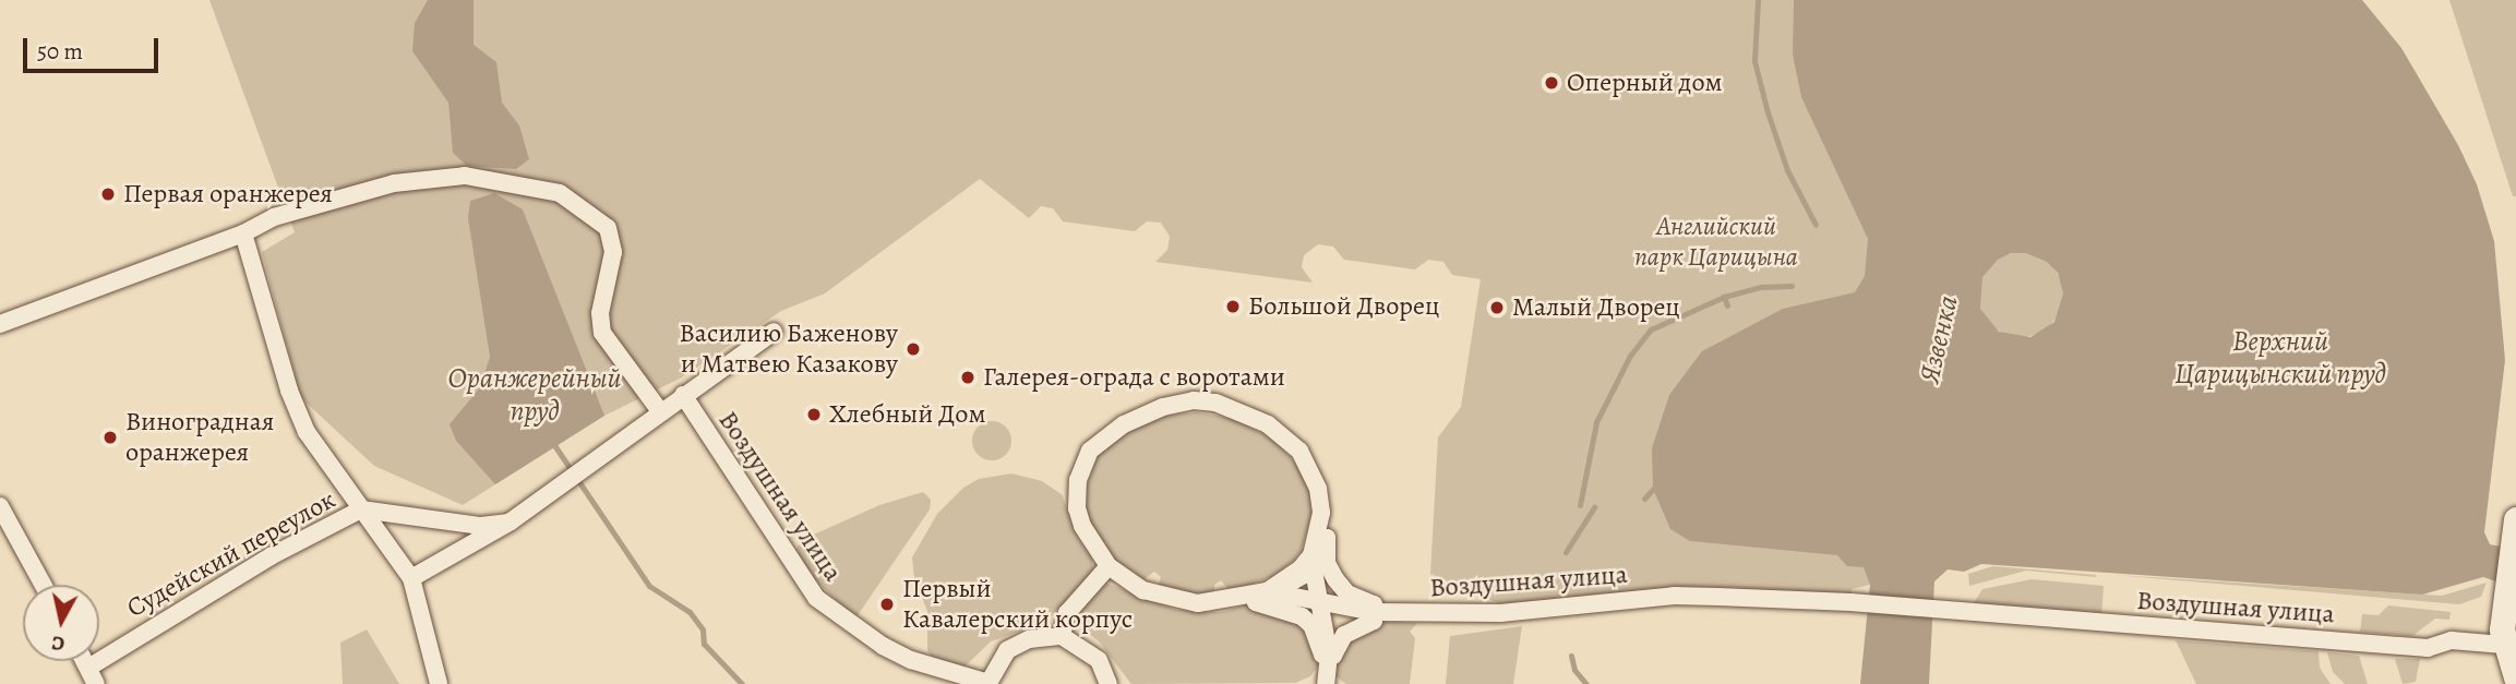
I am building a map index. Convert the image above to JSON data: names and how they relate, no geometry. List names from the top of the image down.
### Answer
{
  "streets": {
    "street": ["Воздушная улица", "Судейский переулок"]
  },
  "water": ["Язвенка", "Верхний Царицынский пруд", "Оранжерейный пруд"],
  "parks": ["Английский парк Царицына"],
  "places": [
    "Оперный дом",
    "Первая оранжерея",
    "Большой Дворец",
    "Малый Дворец",
    "Василию Баженову и Матвею Казакову",
    "Галерея-ограда с воротами",
    "Хлебный Дом",
    "Виноградная оранжерея",
    "Первый Кавалерский корпус"
  ],
  "scale_bar": "50 m",
  "north": "bottom"
}
